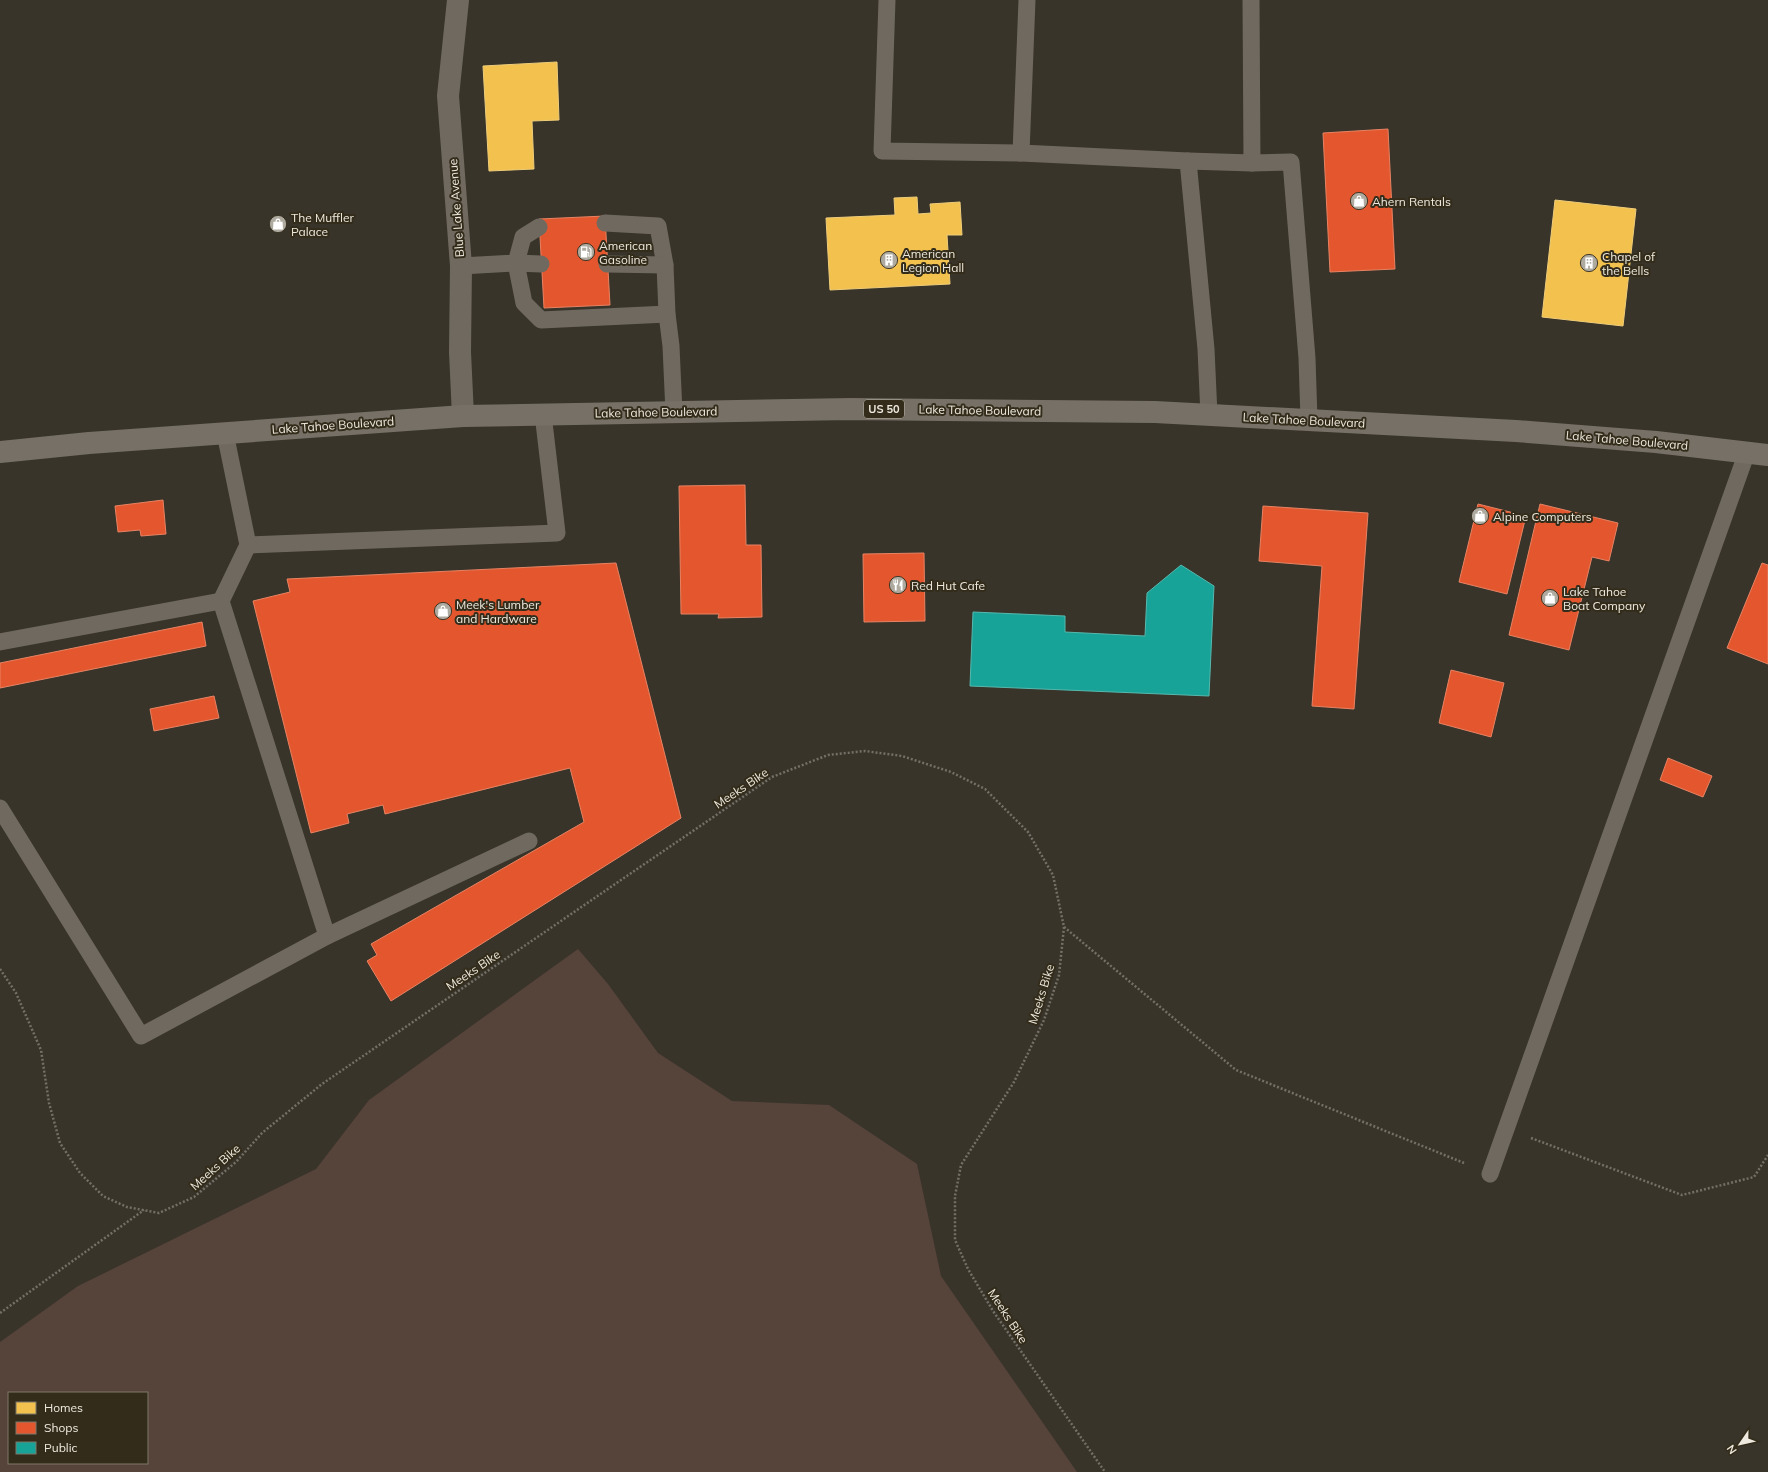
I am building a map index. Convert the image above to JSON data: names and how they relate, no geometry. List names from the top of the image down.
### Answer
{
  "streets": {
    "highway": ["US 50", "Lake Tahoe Boulevard"],
    "street": ["Blue Lake Avenue"],
    "path": ["Meeks Bike"]
  },
  "crossings": [
    ["Blue Lake Avenue", "Lake Tahoe Boulevard"]
  ],
  "places": {
    "shop": [
      "Ahern Rentals",
      "The Muffler Palace",
      "Alpine Computers",
      "Lake Tahoe Boat Company",
      "Meek's Lumber and Hardware"
    ],
    "fuel station": ["American Gasoline"],
    "building": ["American Legion Hall", "Chapel of the Bells"],
    "restaurant": ["Red Hut Cafe"]
  },
  "legend": ["Homes", "Shops", "Public"],
  "north": "bottom left"
}
